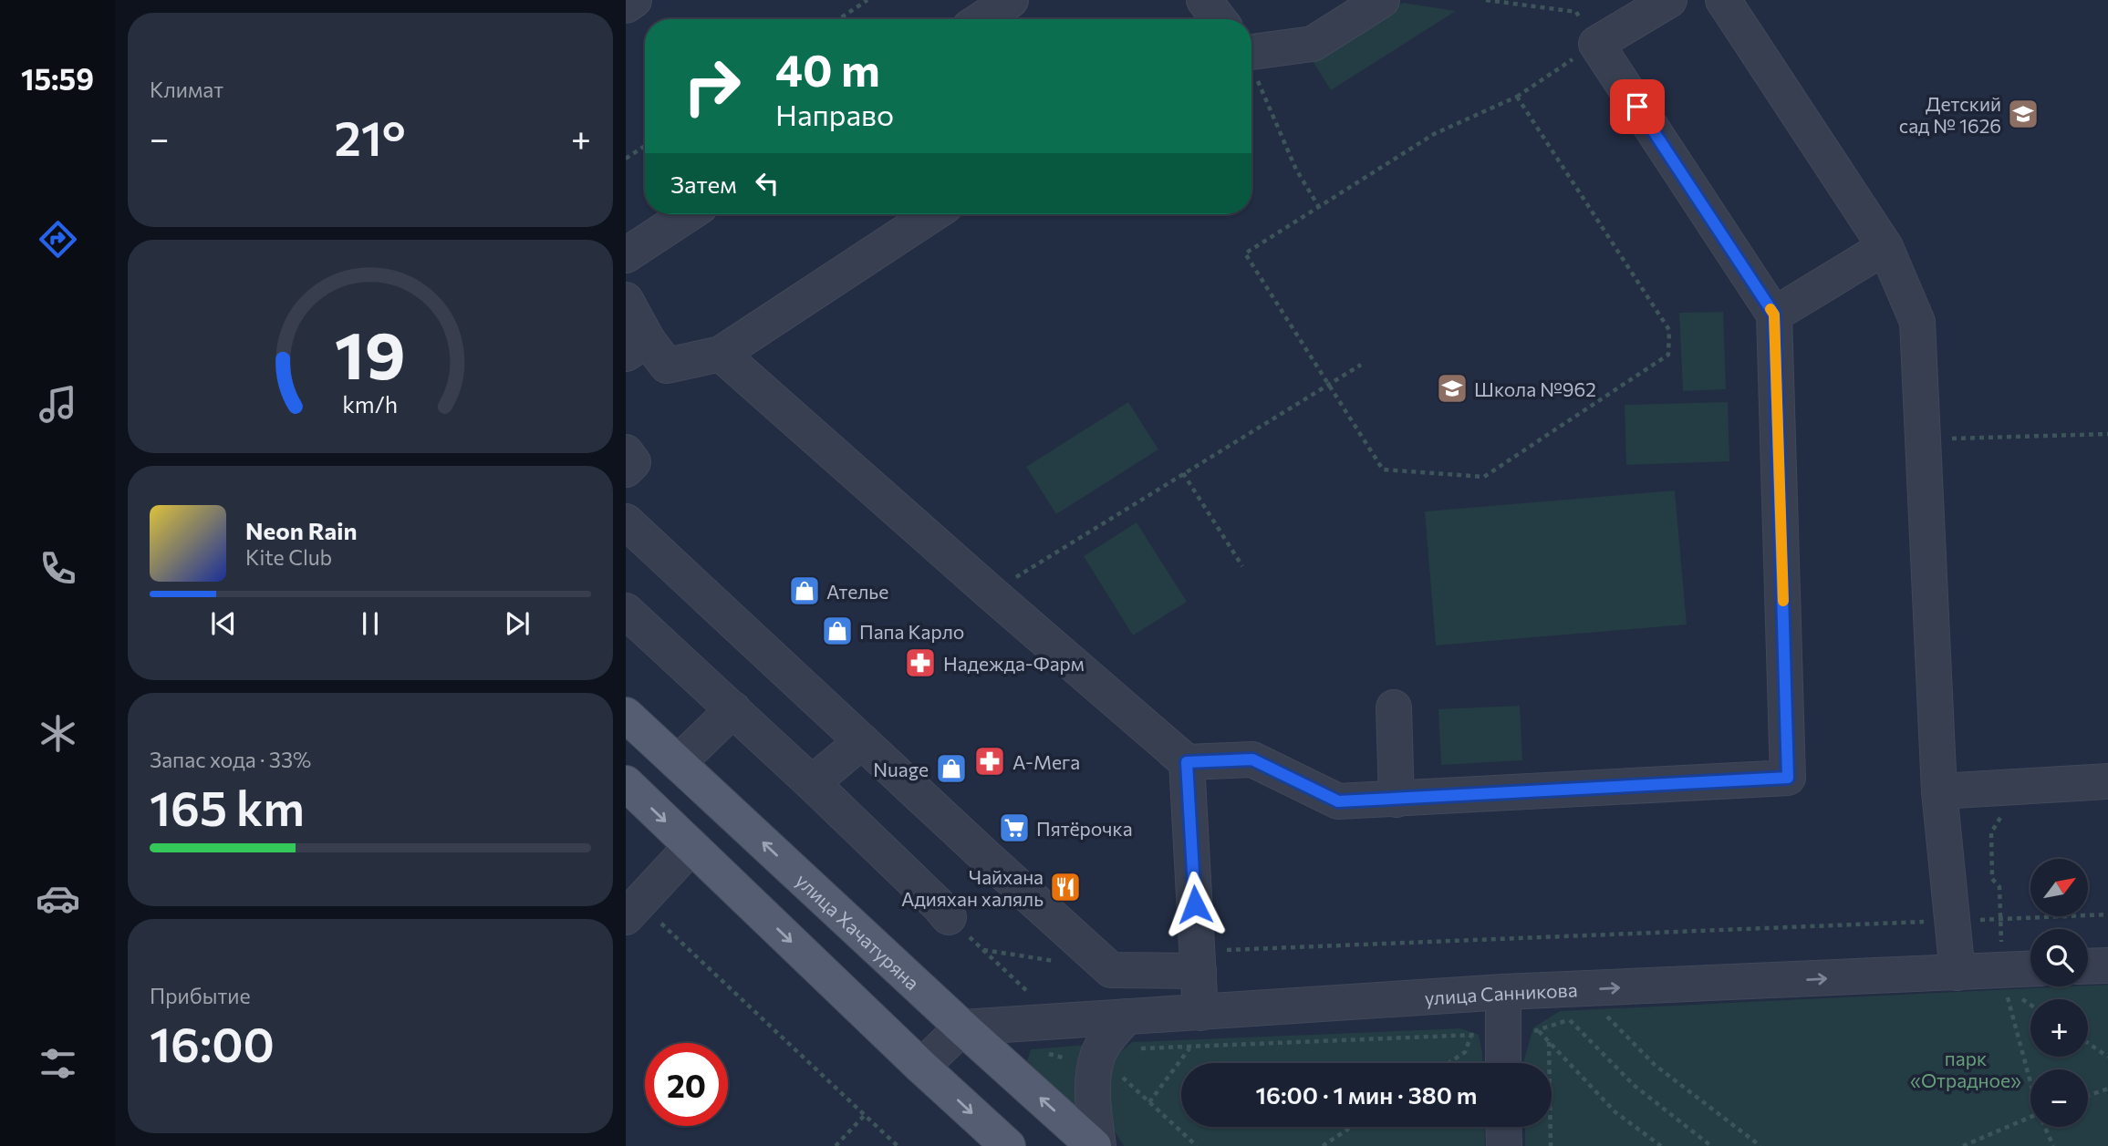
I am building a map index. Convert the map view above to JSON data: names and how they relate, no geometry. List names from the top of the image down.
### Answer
{
  "streets": {
    "main road": ["улица Хачатуряна"],
    "street": ["улица Санникова"]
  },
  "crossings": [
    ["улица Хачатуряна", "улица Санникова"]
  ],
  "one_way": ["улица Санникова"],
  "parks": ["парк «Отрадное»"],
  "places": {
    "school or university": ["Детский сад № 1626", "Школа №962"],
    "shop": ["Ателье", "Папа Карло", "Nuage"],
    "pharmacy": ["Надежда-Фарм", "А-Мега"],
    "supermarket": ["Пятёрочка"],
    "restaurant": ["Чайхана Адияхан халяль"]
  },
  "north": "top right",
  "page": {
    "tabs": "15:59",
    "tile": [
      "Климат",
      ["Запас хода · 33%", "165 km"],
      ["Прибытие", "16:00"]
    ],
    "turn": ["40 m", "Направо"],
    "heat": ["−", "21°", "+"],
    "then": "Затем",
    "song": ["Neon Rain", "Kite Club"],
    "map_buttons": ["+", "−"],
    "limit": "20",
    "trip": "16:00 · 1 мин · 380 m",
    "gauge": ["19", "km/h"]
  }
}
